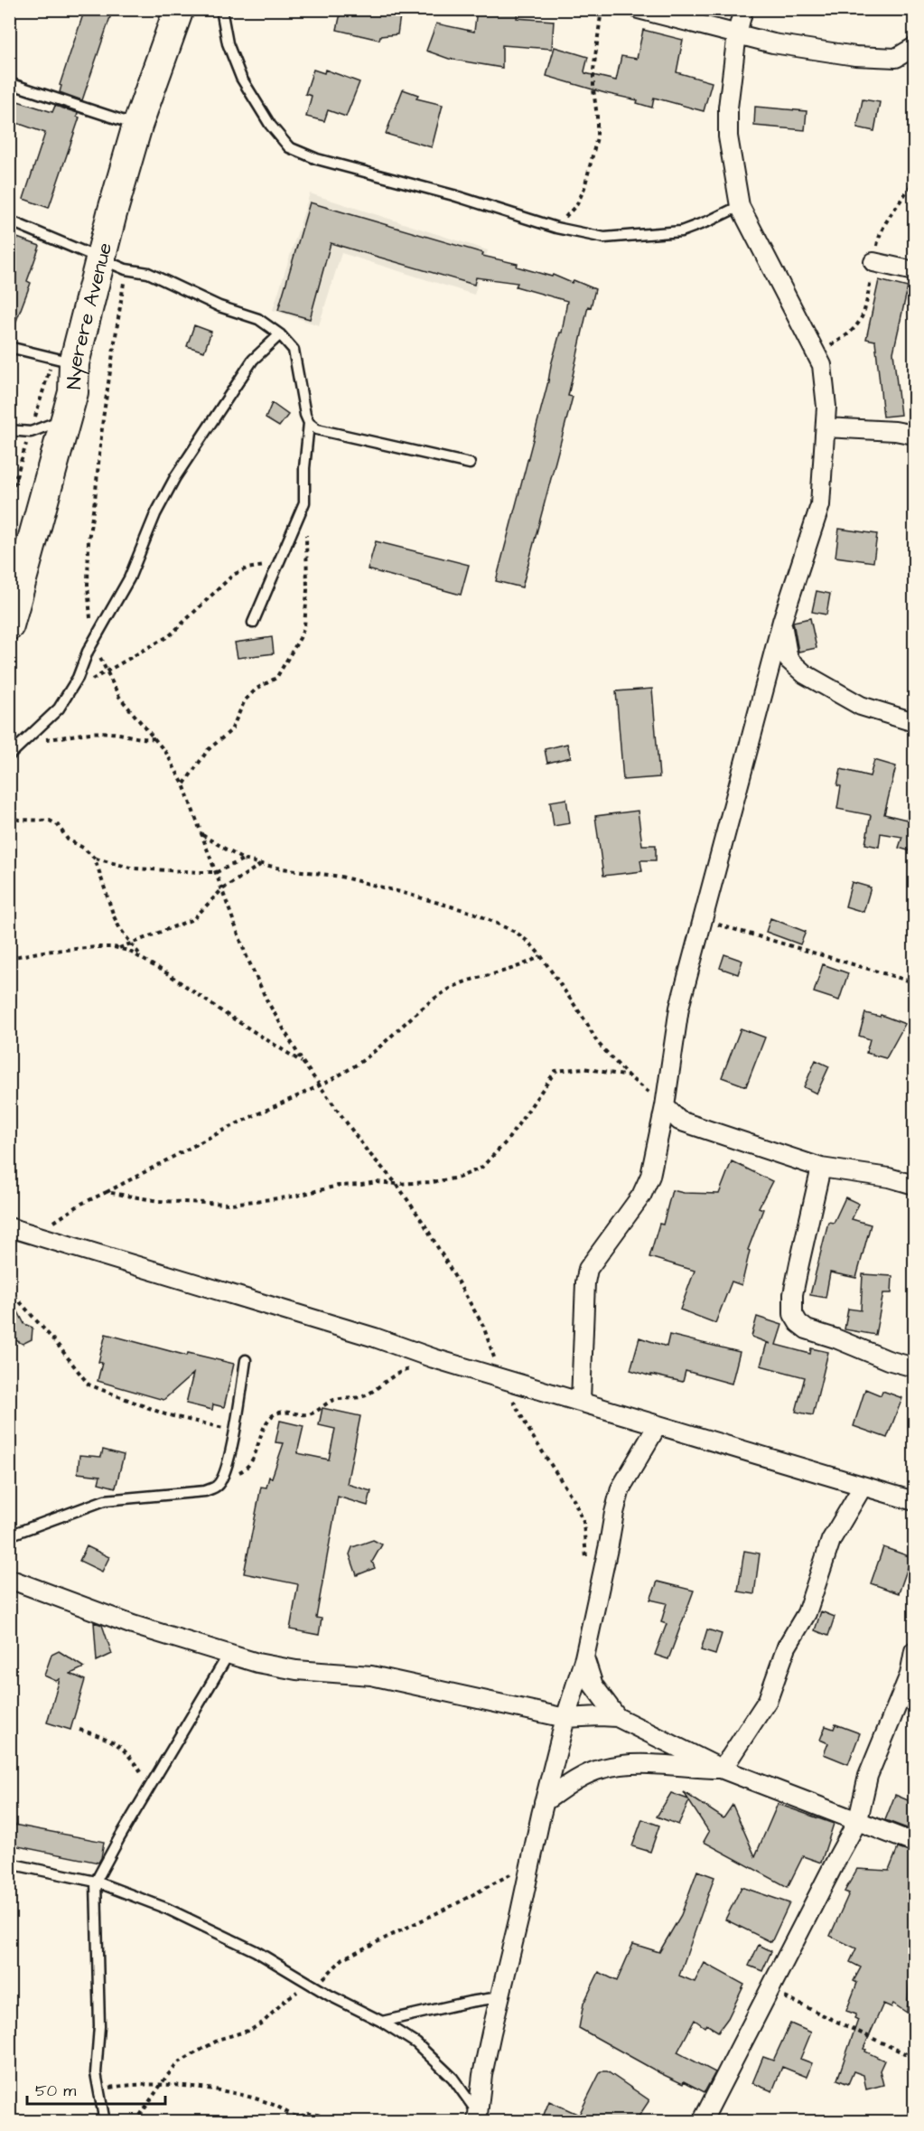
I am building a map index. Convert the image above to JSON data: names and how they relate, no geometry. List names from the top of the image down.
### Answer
{
  "streets": {
    "main road": ["Nyerere Avenue"]
  },
  "scale_bar": "50 m"
}
